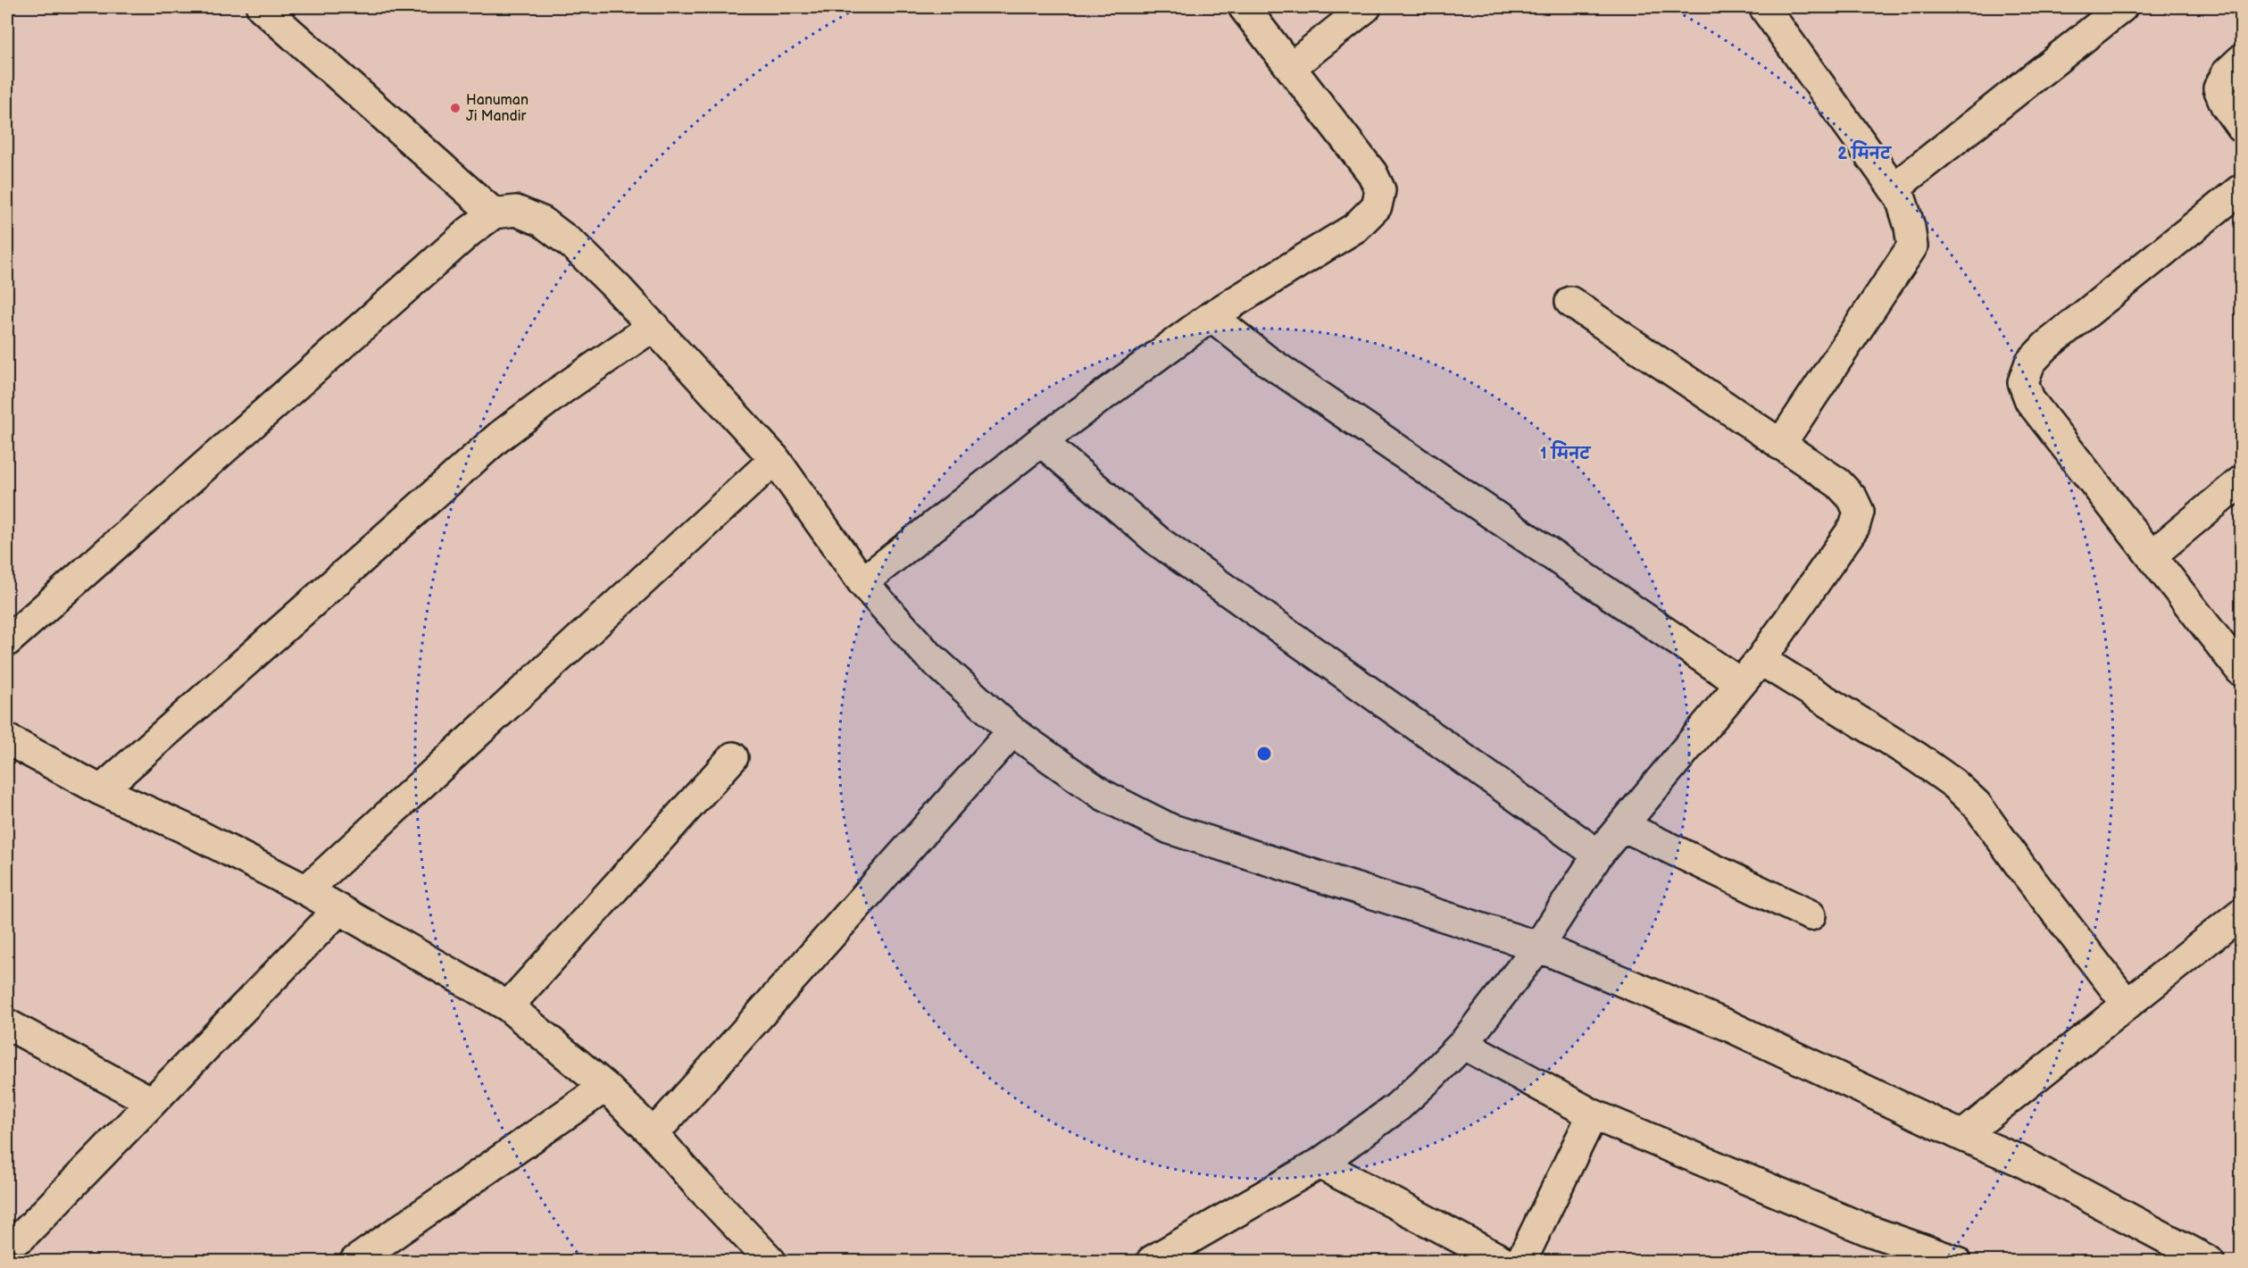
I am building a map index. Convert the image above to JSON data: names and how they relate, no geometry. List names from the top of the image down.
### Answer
{
  "places": ["Hanuman Ji Mandir"],
  "rings": ["2 मिनट", "1 मिनट"]
}
